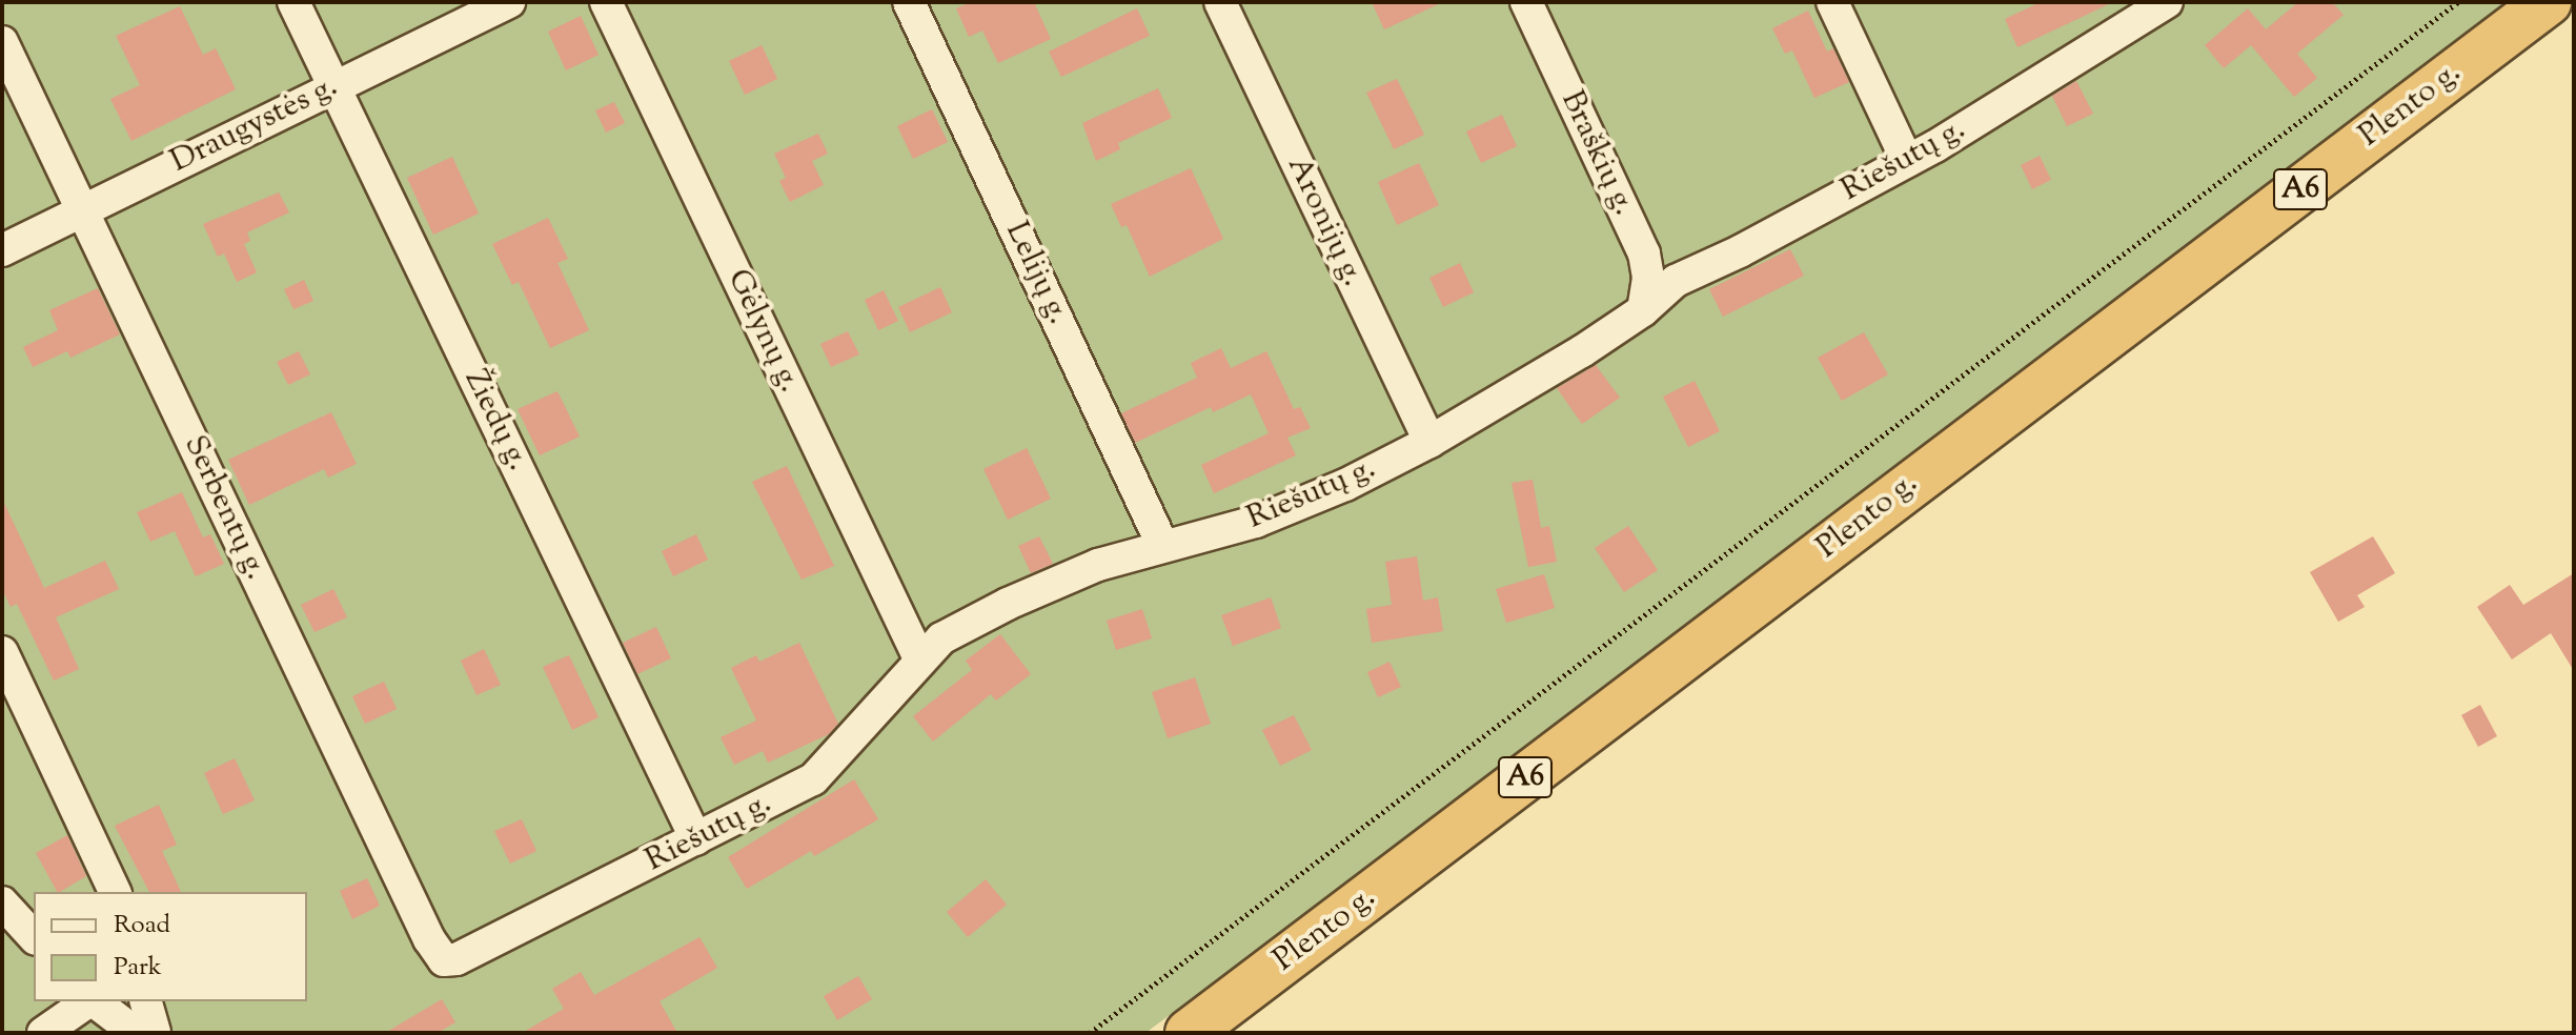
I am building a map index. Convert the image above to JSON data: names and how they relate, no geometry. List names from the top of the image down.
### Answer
{
  "streets": {
    "highway": ["Plento g.", "A6"],
    "street": [
      "Draugystės g.",
      "Braškių g.",
      "Riešutų g.",
      "Aronijų g.",
      "Lelijų g.",
      "Gėlynų g.",
      "Žiedų g.",
      "Serbentų g."
    ]
  },
  "crossings": [
    ["Draugystės g.", "Žiedų g."],
    ["Draugystės g.", "Serbentų g."],
    ["Braškių g.", "Riešutų g."],
    ["Riešutų g.", "Aronijų g."],
    ["Riešutų g.", "Lelijų g."],
    ["Riešutų g.", "Gėlynų g."],
    ["Riešutų g.", "Žiedų g."],
    ["Riešutų g.", "Serbentų g."]
  ],
  "legend": ["Road", "Park"]
}
